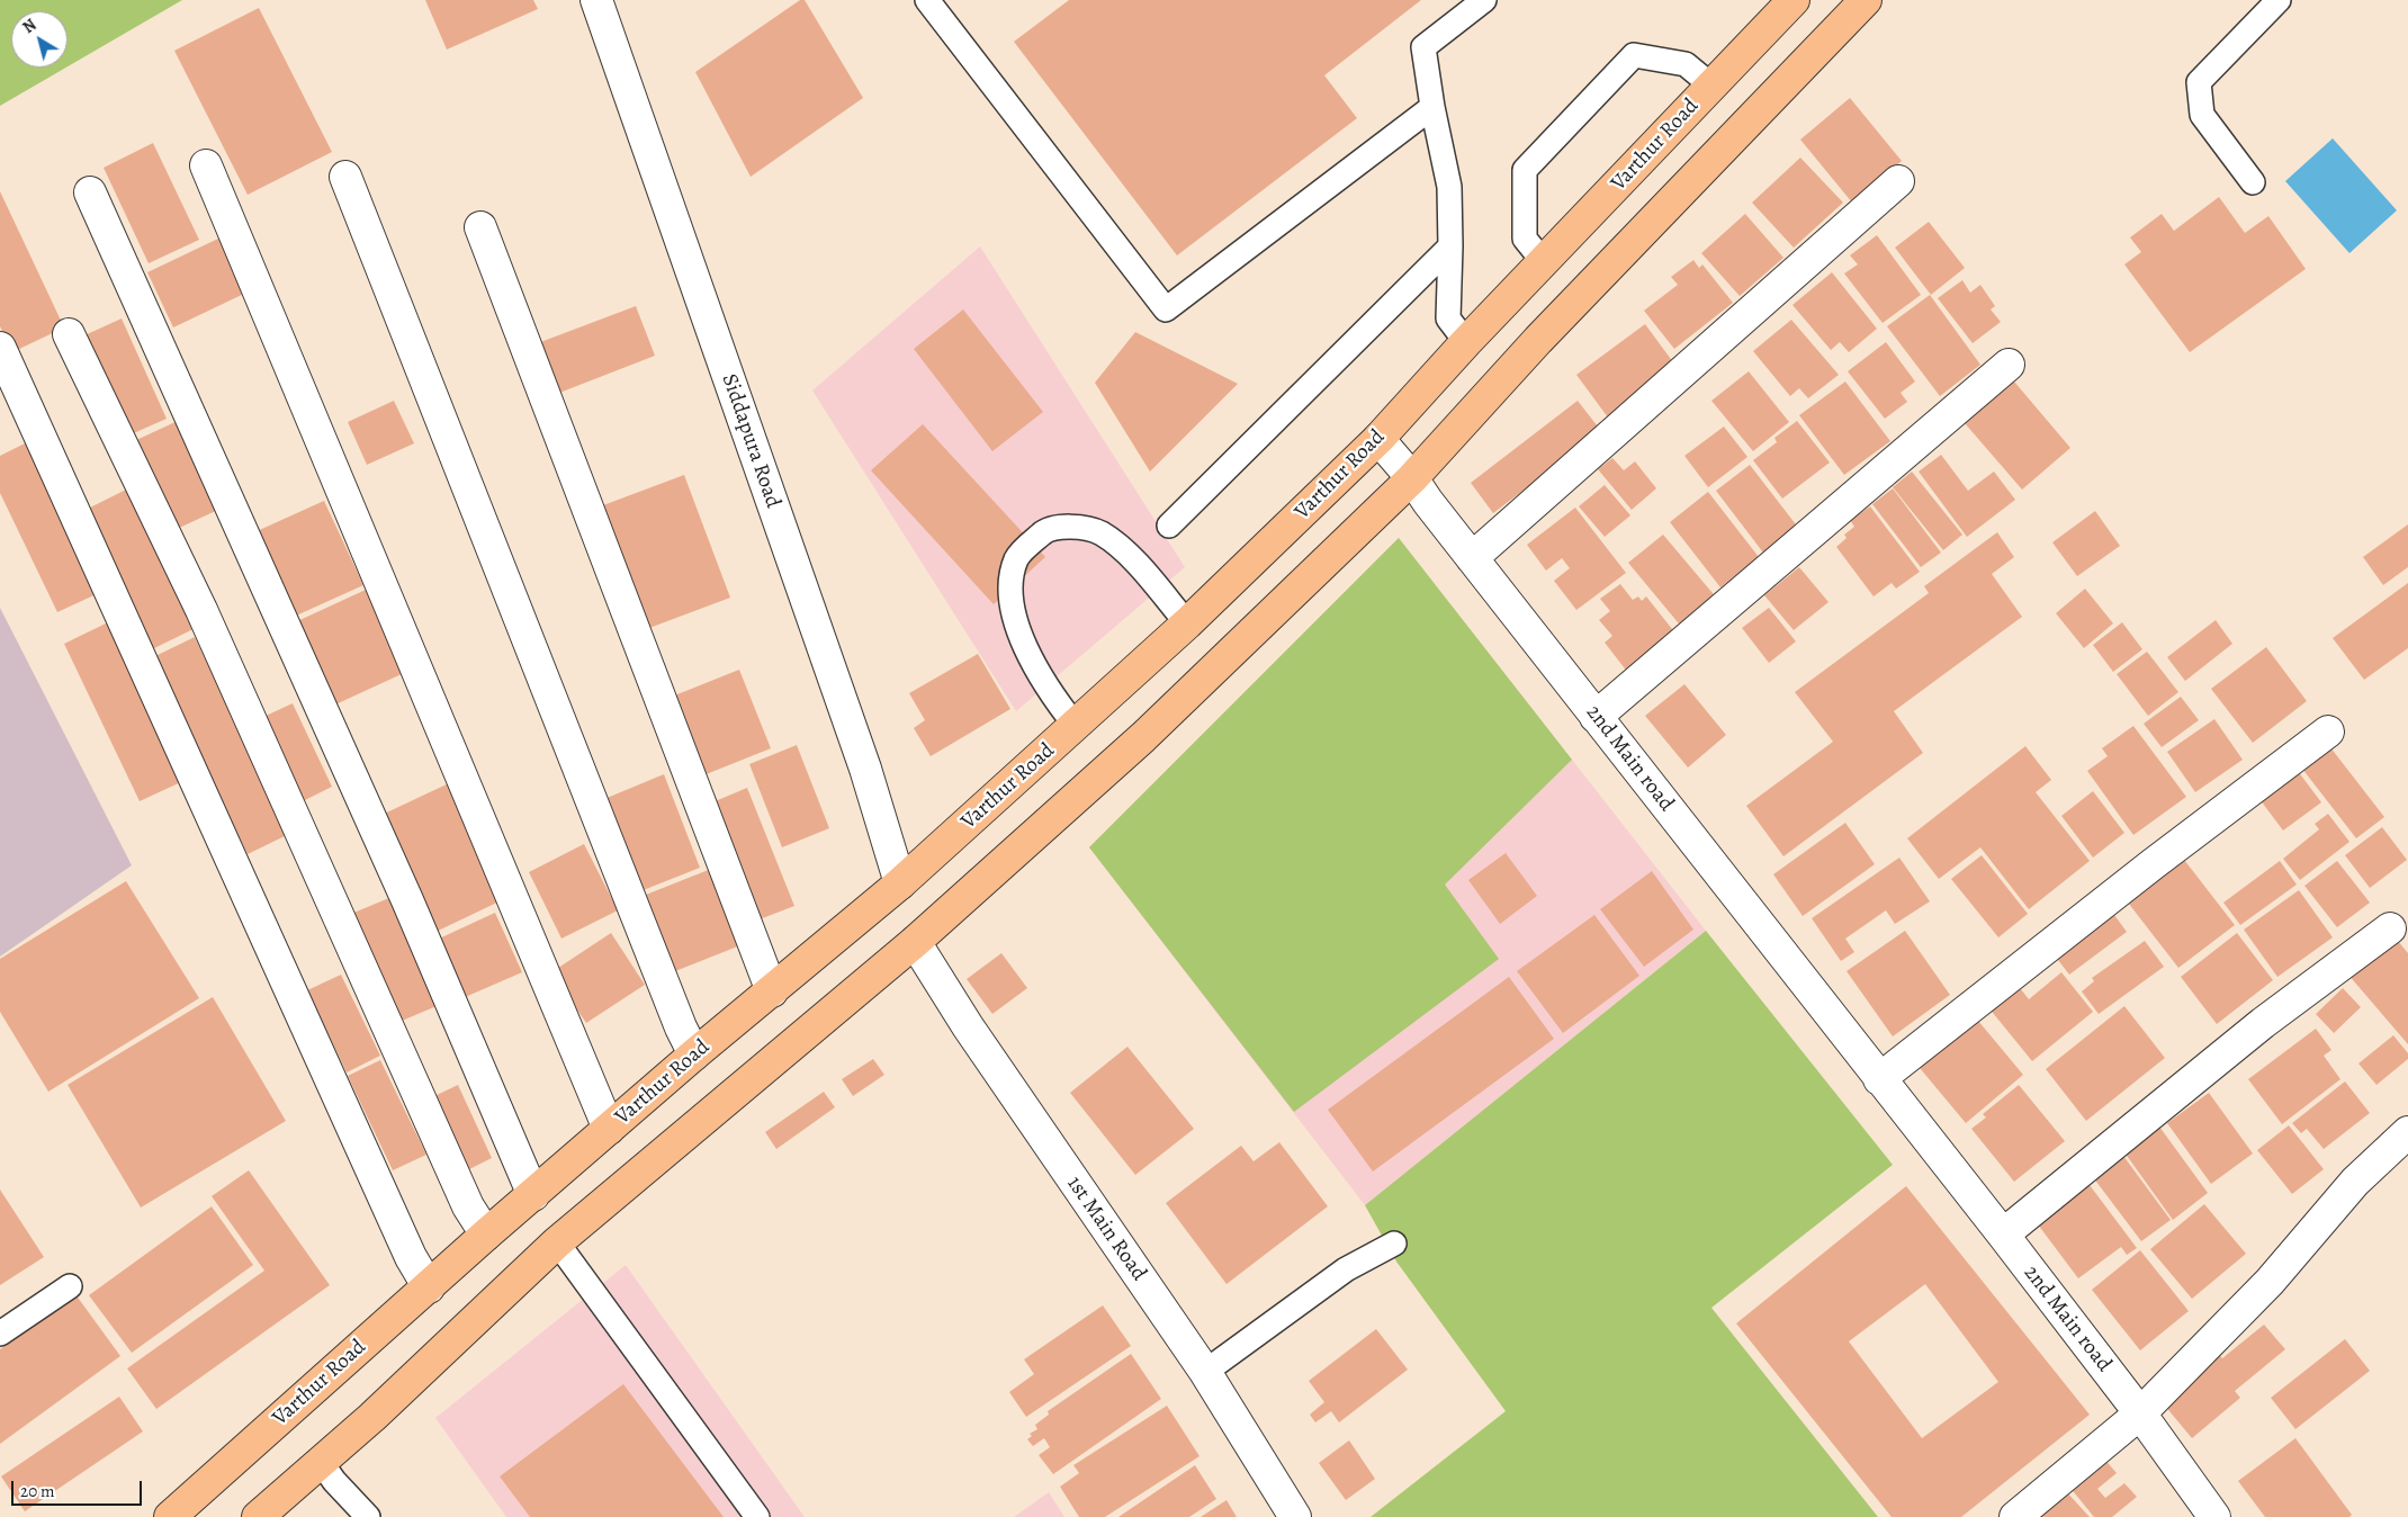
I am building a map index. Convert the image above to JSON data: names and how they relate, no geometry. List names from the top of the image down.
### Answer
{
  "streets": {
    "main road": ["Varthur Road"],
    "street": ["Siddapura Road", "2nd Main road", "1st Main Road"]
  },
  "crossings": [
    ["Varthur Road", "Siddapura Road"],
    ["Varthur Road", "2nd Main road"]
  ],
  "scale_bar": "20 m",
  "north": "top left"
}
